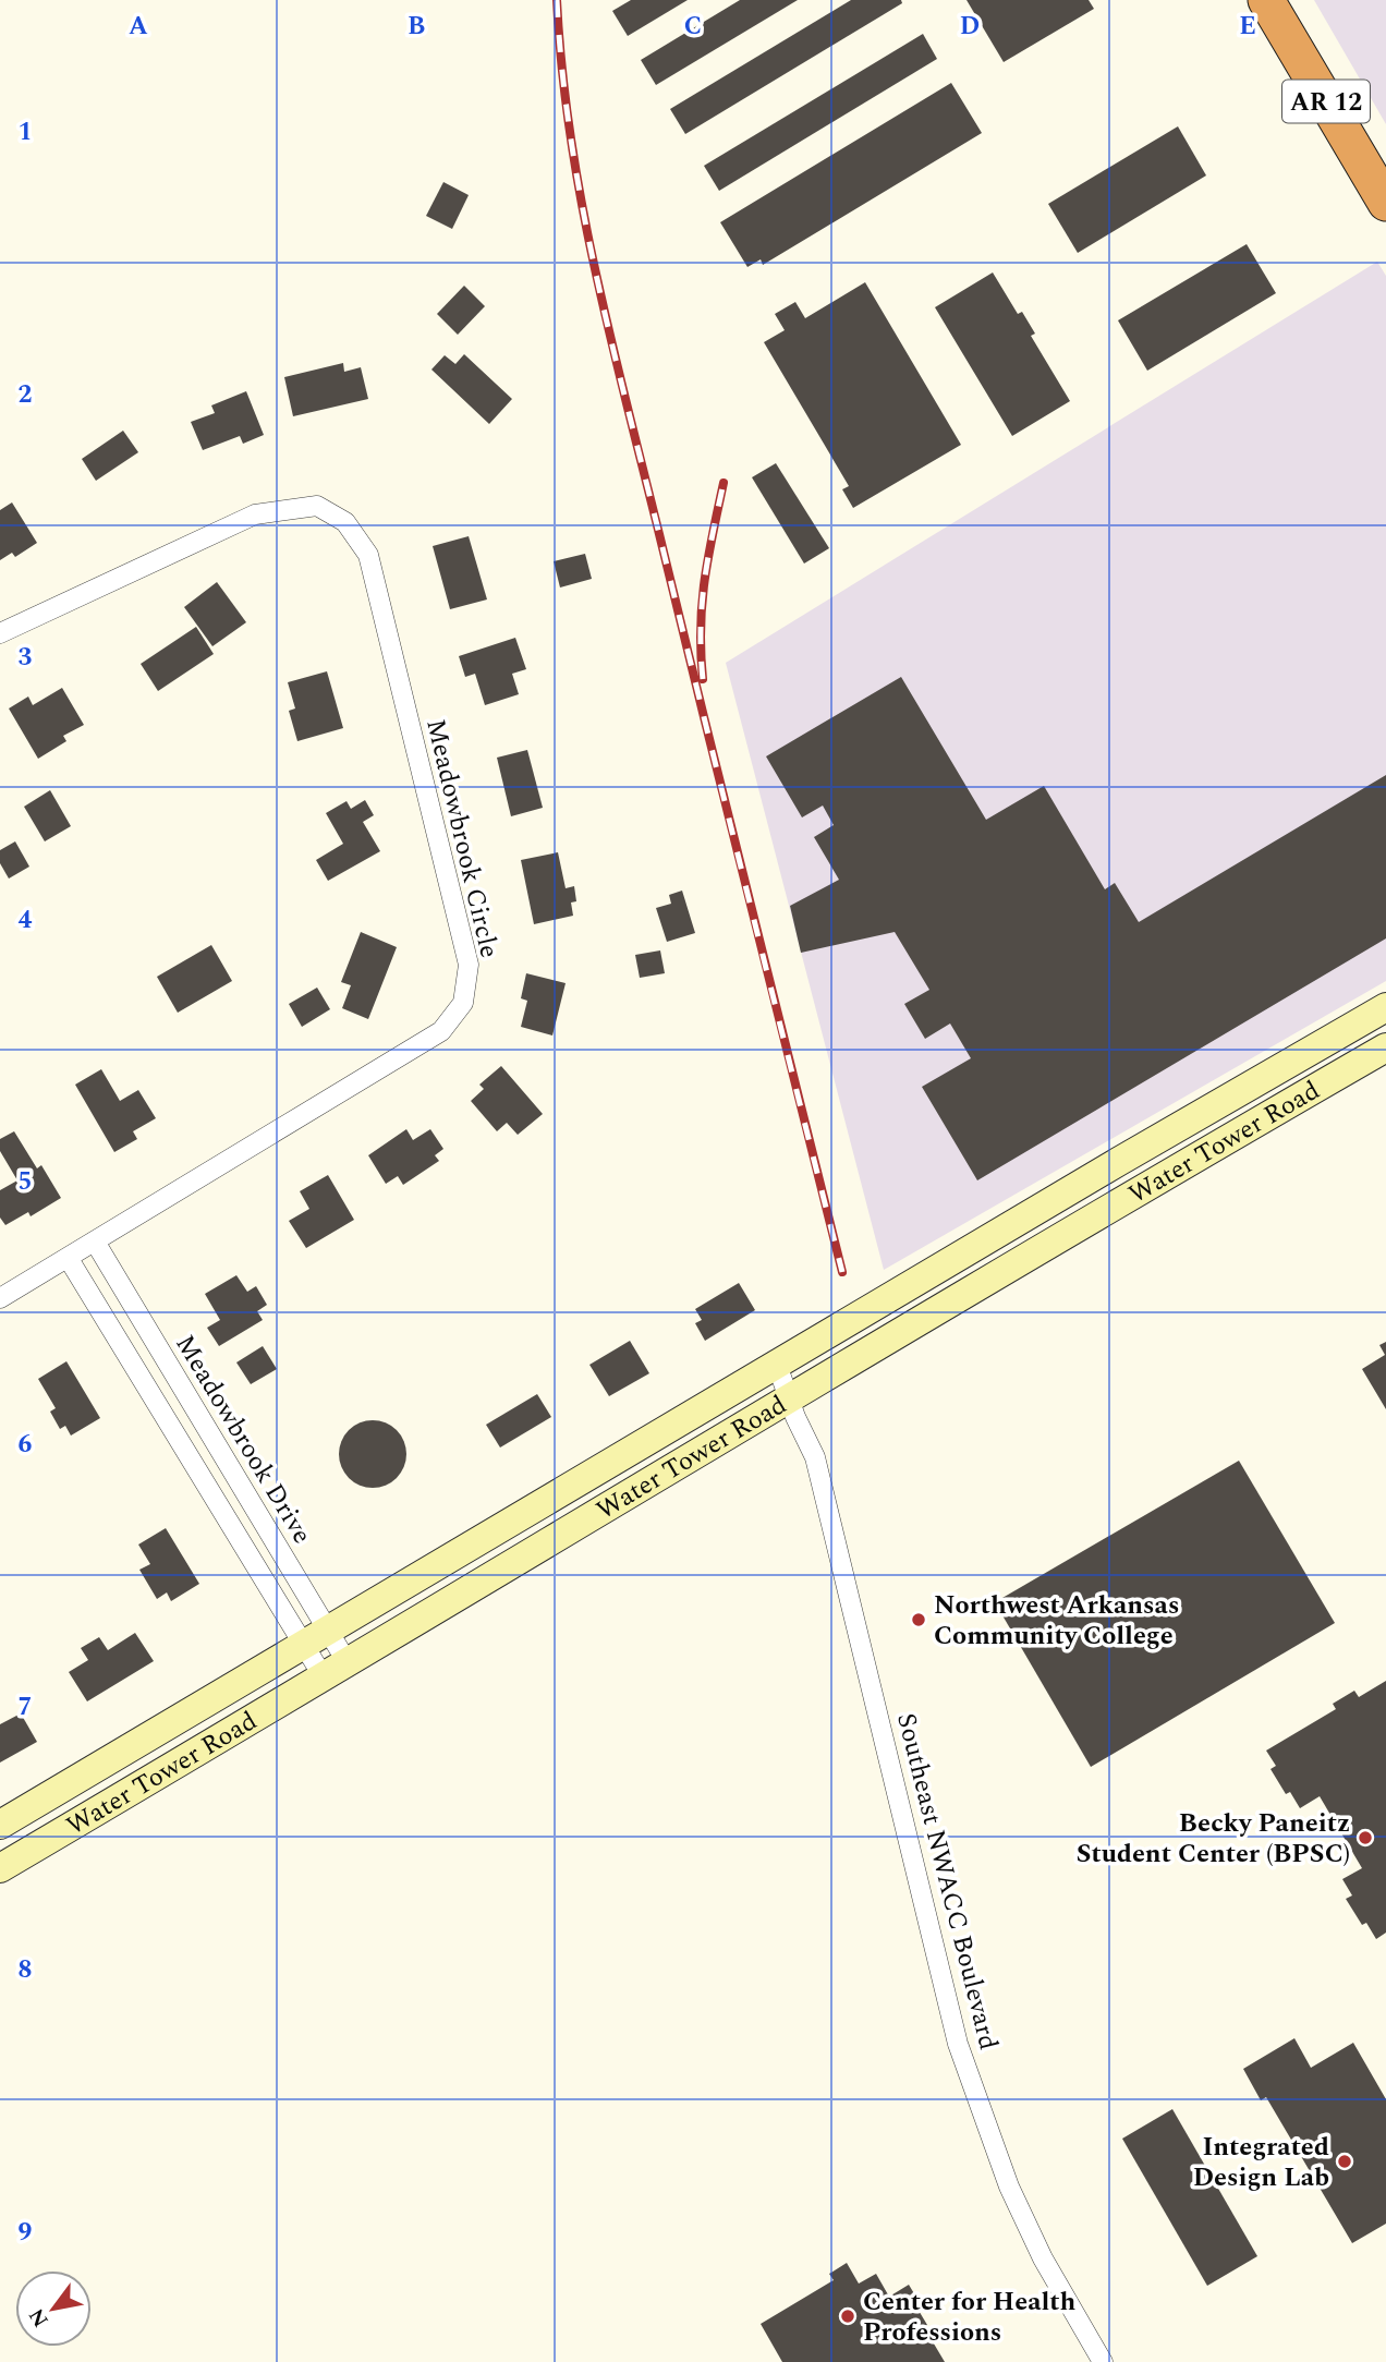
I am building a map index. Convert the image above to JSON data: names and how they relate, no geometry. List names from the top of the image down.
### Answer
{
  "streets": {
    "highway": ["AR 12"],
    "street": [
      "Meadowbrook Circle",
      "Water Tower Road",
      "Meadowbrook Drive",
      "Southeast NWACC Boulevard"
    ]
  },
  "crossings": [
    ["Meadowbrook Circle", "Meadowbrook Drive"],
    ["Water Tower Road", "Meadowbrook Drive"],
    ["Water Tower Road", "Southeast NWACC Boulevard"]
  ],
  "places": [
    "Northwest Arkansas Community College",
    "Becky Paneitz Student Center (BPSC)",
    "Integrated Design Lab",
    "Center for Health Professions"
  ],
  "north": "bottom left",
  "grid": {
    "columns": [
      "A",
      "B",
      "C",
      "D",
      "E"
    ],
    "rows": [
      "1",
      "2",
      "3",
      "4",
      "5",
      "6",
      "7",
      "8",
      "9"
    ]
  }
}
